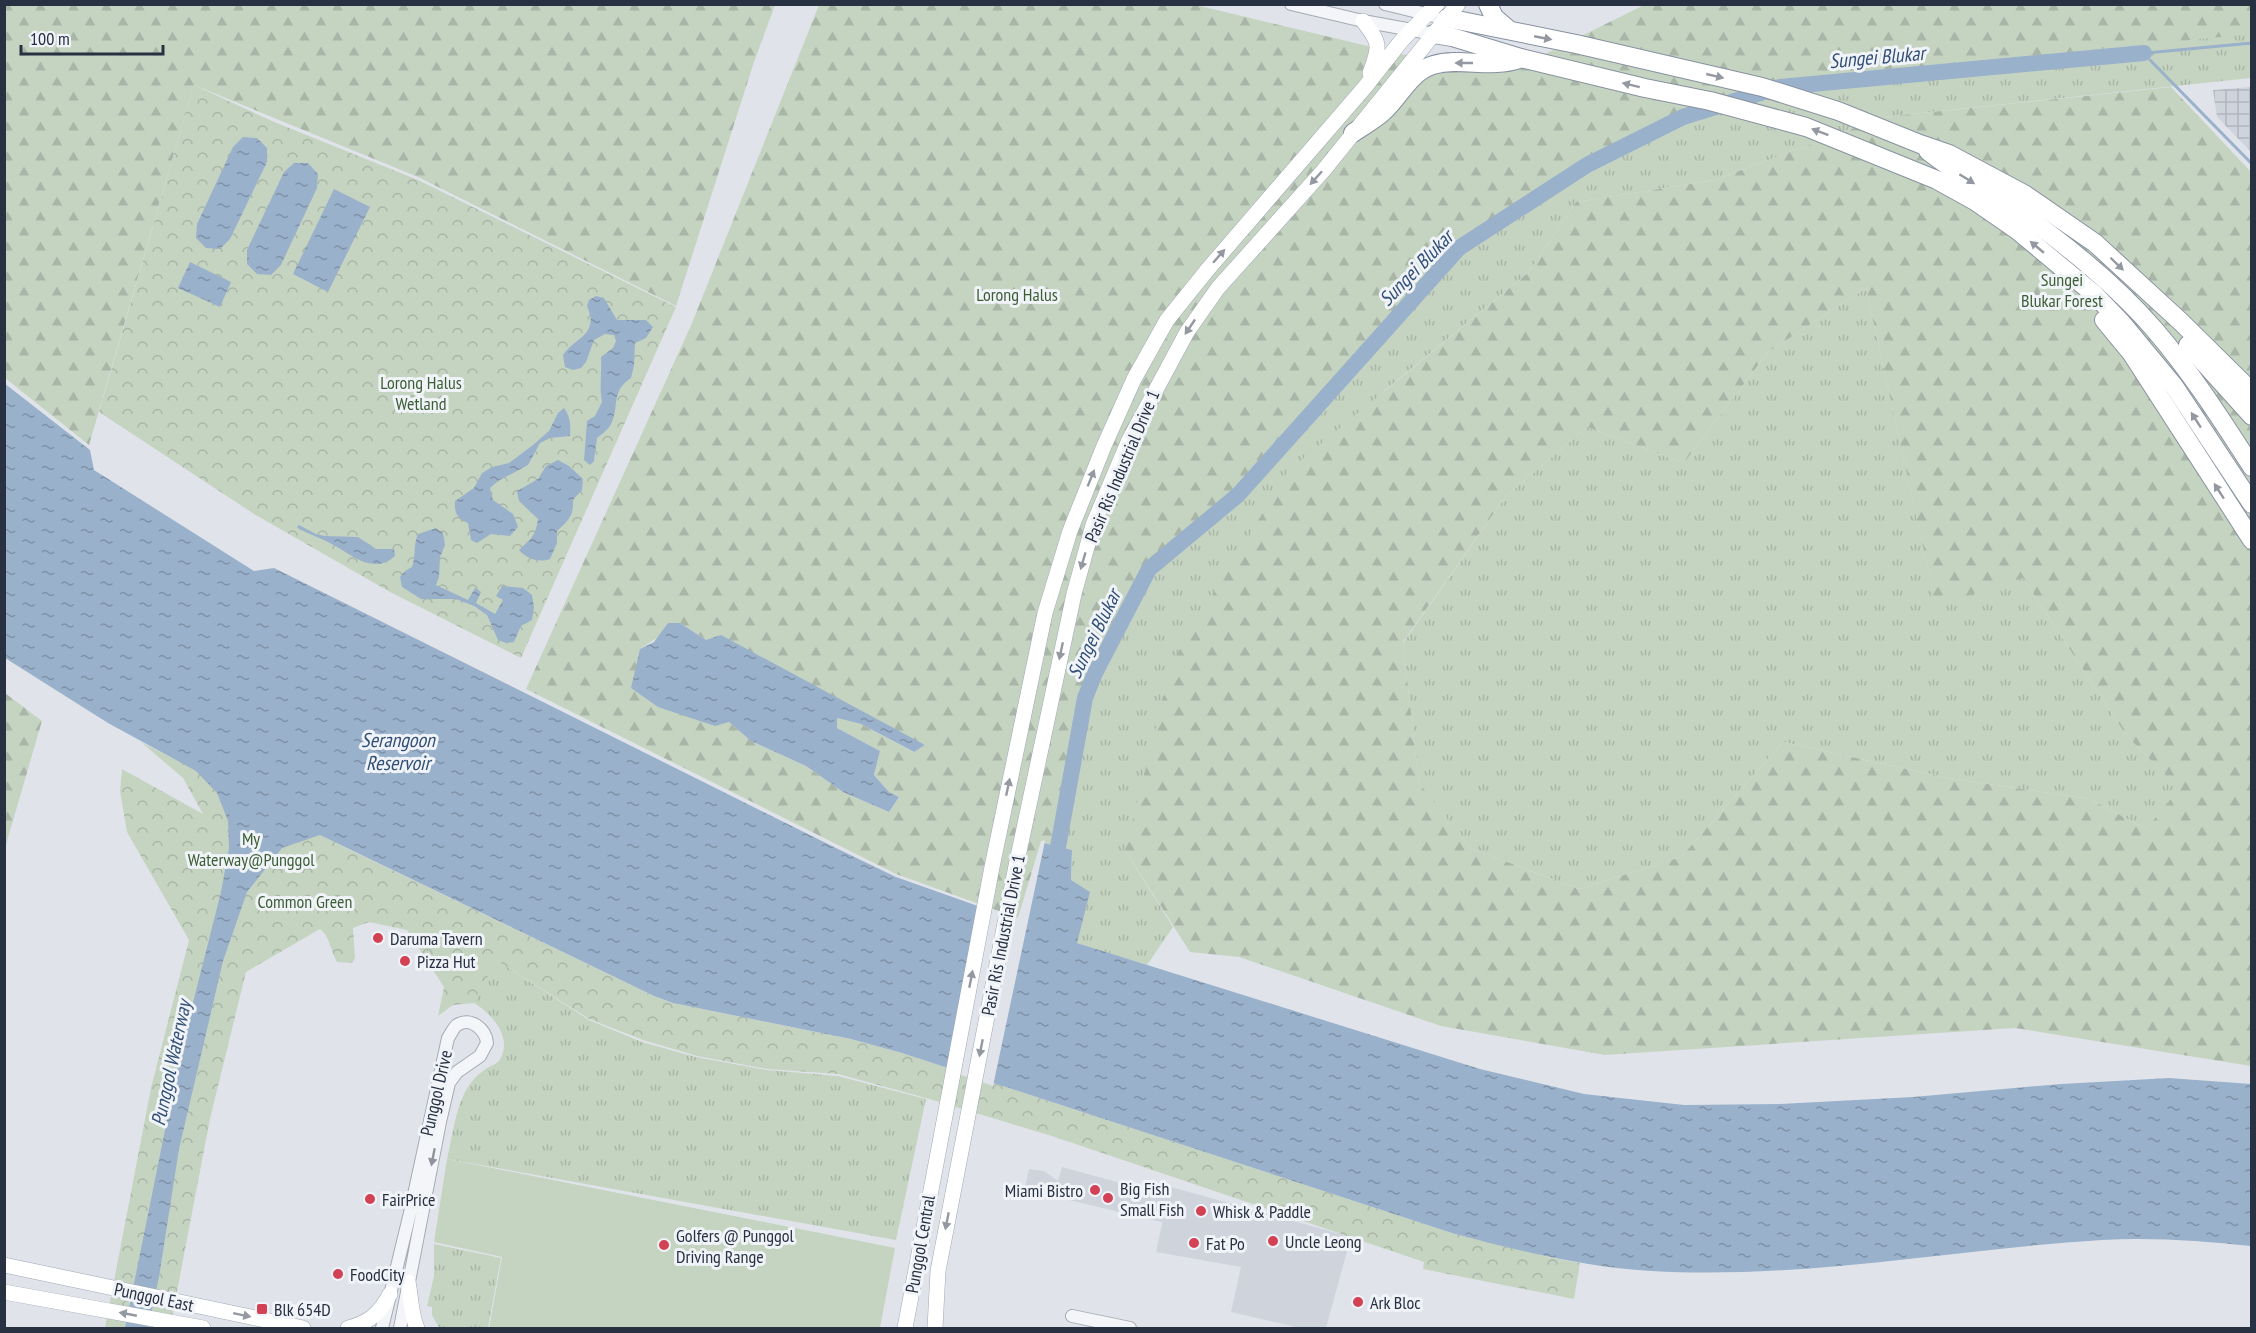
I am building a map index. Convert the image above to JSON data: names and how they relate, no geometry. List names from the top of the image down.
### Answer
{
  "streets": {
    "main road": ["Pasir Ris Industrial Drive 1", "Punggol Central", "Punggol East"],
    "street": ["Punggol Drive"]
  },
  "crossings": [
    ["Pasir Ris Industrial Drive 1", "Punggol Central"]
  ],
  "water": ["Sungei Blukar", "Serangoon Reservoir", "Punggol Waterway"],
  "parks": [
    "Sungei Blukar Forest",
    "Lorong Halus",
    "Lorong Halus Wetland",
    "My Waterway@Punggol",
    "Common Green"
  ],
  "places": {
    "other": [
      "Daruma Tavern",
      "Pizza Hut",
      "Miami Bistro",
      "Big Fish Small Fish",
      "FairPrice",
      "Whisk & Paddle",
      "Uncle Leong",
      "Fat Po",
      "Golfers @ Punggol Driving Range",
      "FoodCity",
      "Ark Bloc"
    ],
    "transit": ["Blk 654D"]
  },
  "scale_bar": "100 m"
}
